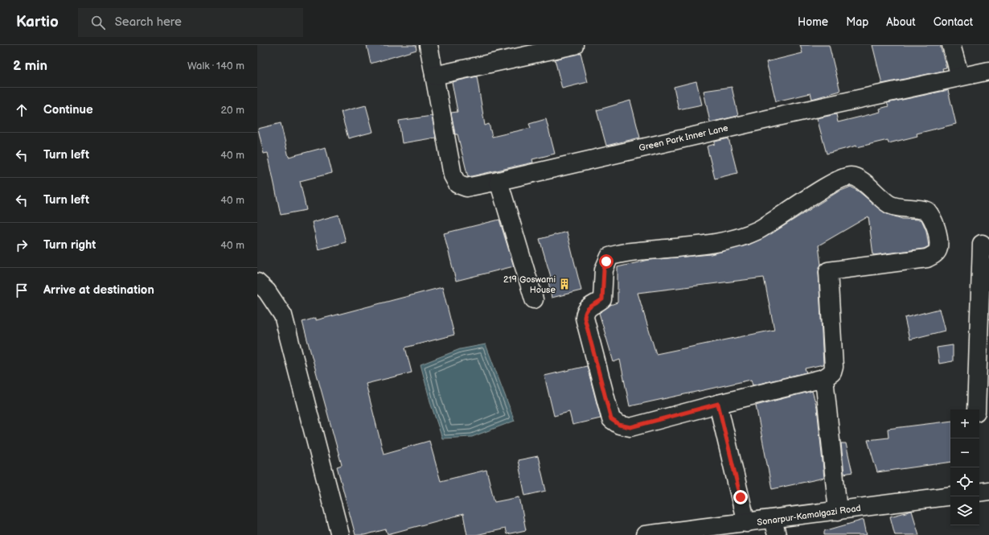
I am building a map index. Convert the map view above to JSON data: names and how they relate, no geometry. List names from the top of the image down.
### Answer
{
  "streets": {
    "street": ["Green Park Inner Lane", "Sonarpur-Kamalgazi Road"]
  },
  "places": {
    "building": ["219 Goswami House"]
  },
  "page": {
    "header": "Kartio",
    "search": "Search here",
    "nav": [
      "Home",
      "Map",
      "About",
      "Contact"
    ],
    "heading": ["2 min", "Walk · 140 m"],
    "list": [
      ["Continue", "20 m"],
      ["Turn left", "40 m"],
      ["Turn left", "40 m"],
      ["Turn right", "40 m"],
      "Arrive at destination"
    ],
    "map_buttons": ["+", "−"]
  }
}
